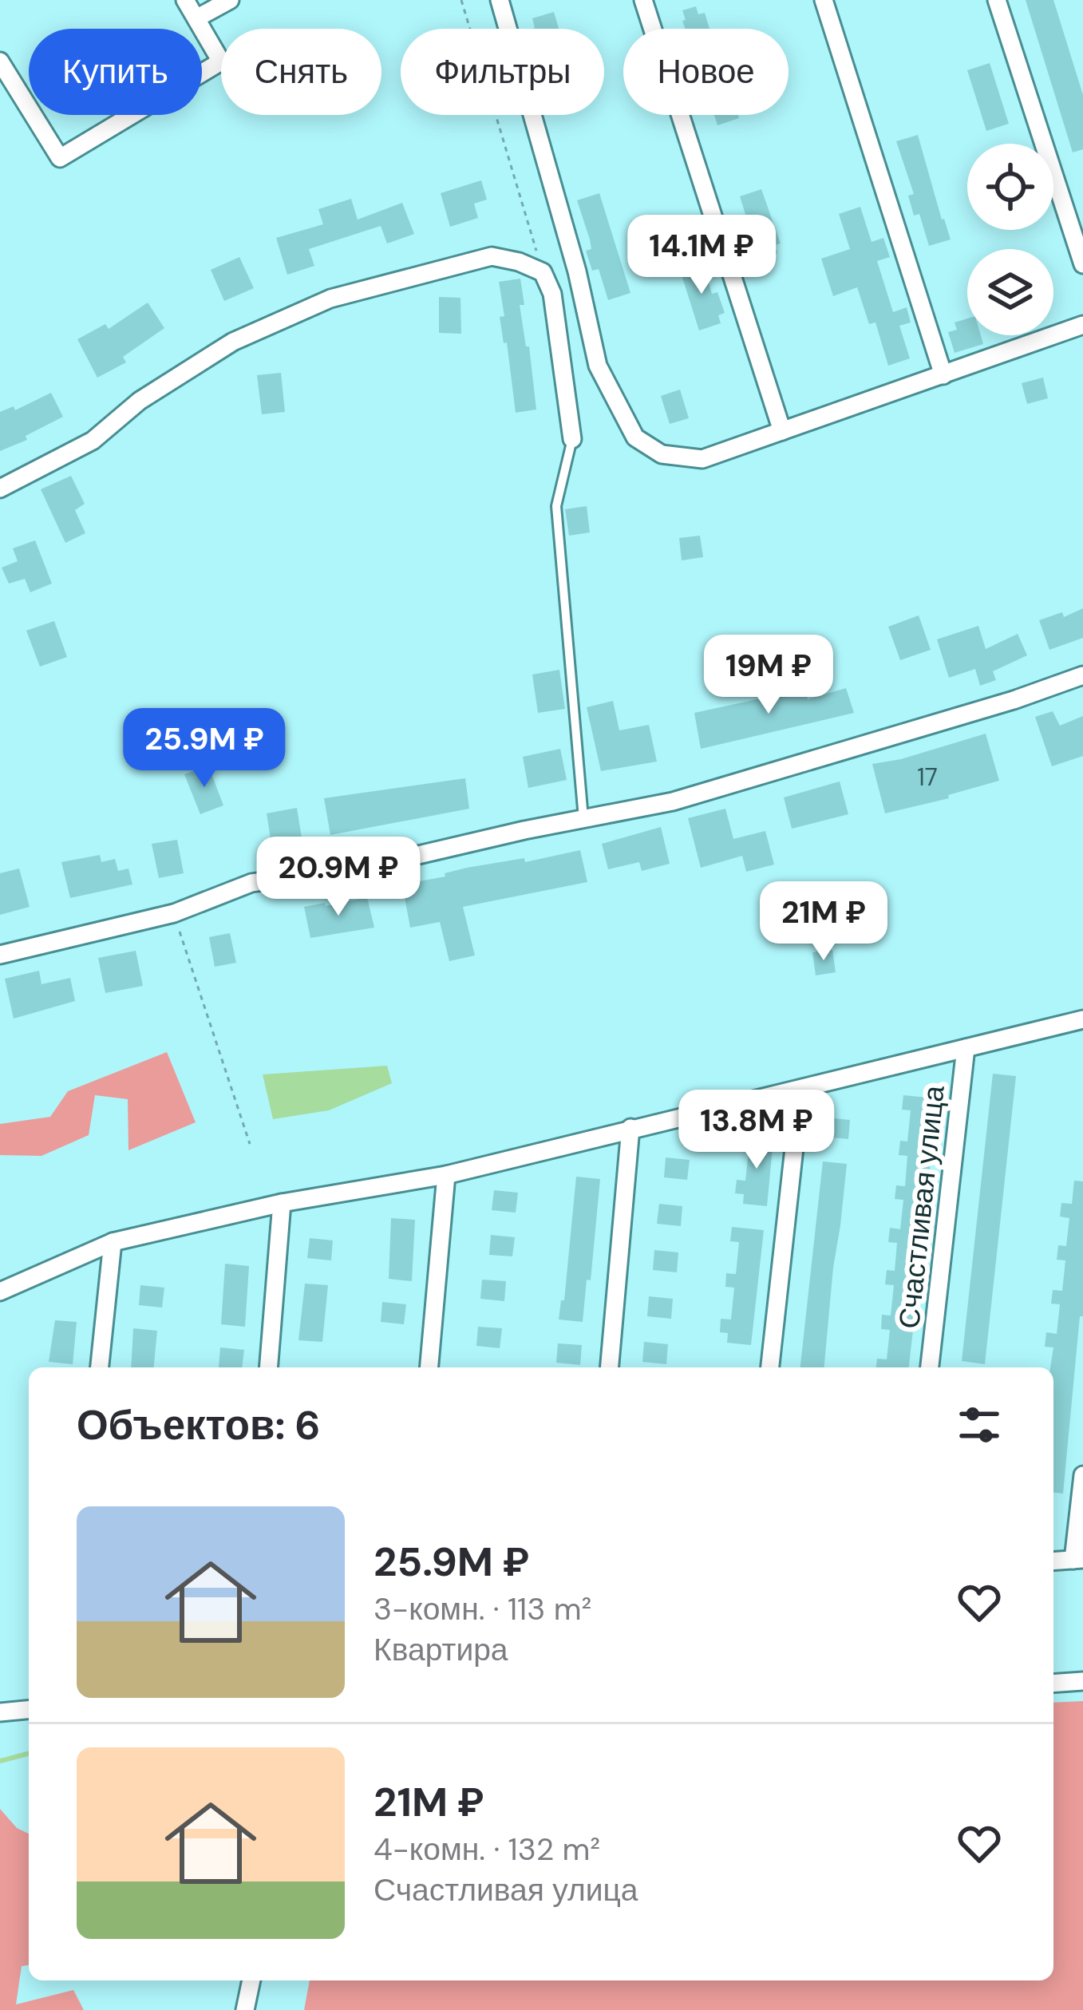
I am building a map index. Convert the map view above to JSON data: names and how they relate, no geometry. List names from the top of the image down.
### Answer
{
  "streets": {
    "street": ["Счастливая улица"]
  },
  "house_numbers": ["17"],
  "page": {
    "chip": [
      "Купить",
      "Снять",
      "Фильтры",
      "Новое"
    ],
    "price": [
      "14.1M ₽",
      "19M ₽",
      "25.9M ₽",
      "20.9M ₽",
      "21M ₽",
      "13.8M ₽"
    ],
    "heading": "Объектов: 6",
    "list": [
      {
        "name": "25.9M ₽",
        "note": "3-комн. · 113 m² · Квартира"
      },
      {
        "name": "21M ₽",
        "note": "4-комн. · 132 m² · Счастливая улица"
      }
    ]
  }
}
